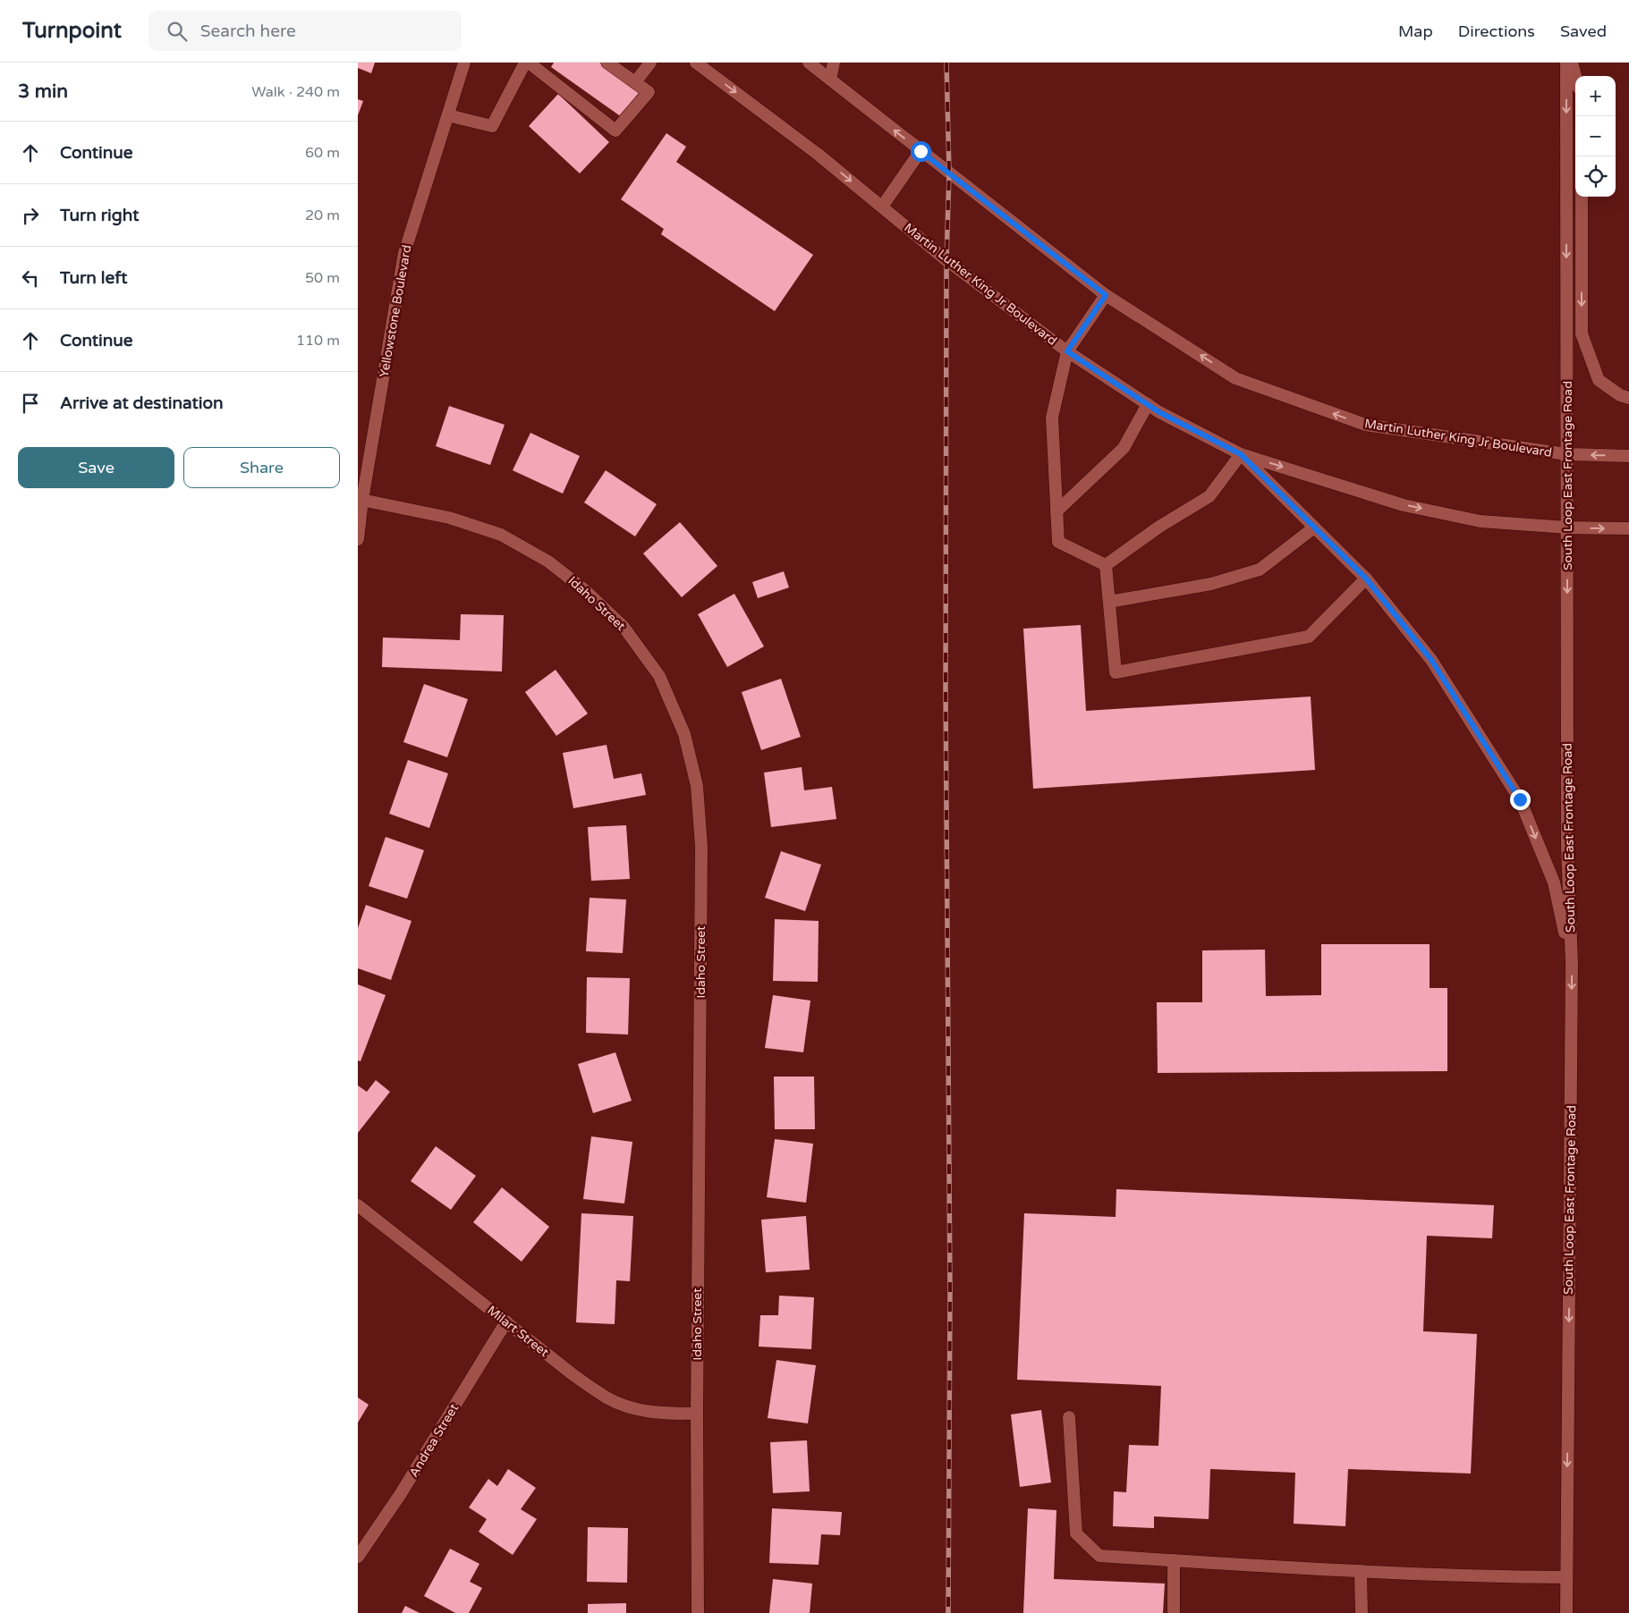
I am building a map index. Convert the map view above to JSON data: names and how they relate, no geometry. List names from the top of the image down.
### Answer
{
  "streets": {
    "main road": [
      "Martin Luther King Jr Boulevard",
      "Yellowstone Boulevard",
      "South Loop East Frontage Road",
      "Idaho Street",
      "Milart Street",
      "Andrea Street"
    ]
  },
  "crossings": [
    ["Martin Luther King Jr Boulevard", "South Loop East Frontage Road"],
    ["Yellowstone Boulevard", "Idaho Street"],
    ["Idaho Street", "Milart Street"],
    ["Milart Street", "Andrea Street"]
  ],
  "one_way": ["South Loop East Frontage Road"],
  "page": {
    "header": "Turnpoint",
    "search": "Search here",
    "nav": ["Map", "Directions", "Saved"],
    "heading": ["3 min", "Walk · 240 m"],
    "map_buttons": ["+", "−"],
    "list": [
      ["Continue", "60 m"],
      ["Turn right", "20 m"],
      ["Turn left", "50 m"],
      ["Continue", "110 m"],
      "Arrive at destination"
    ],
    "buttons": ["Save", "Share"]
  }
}
